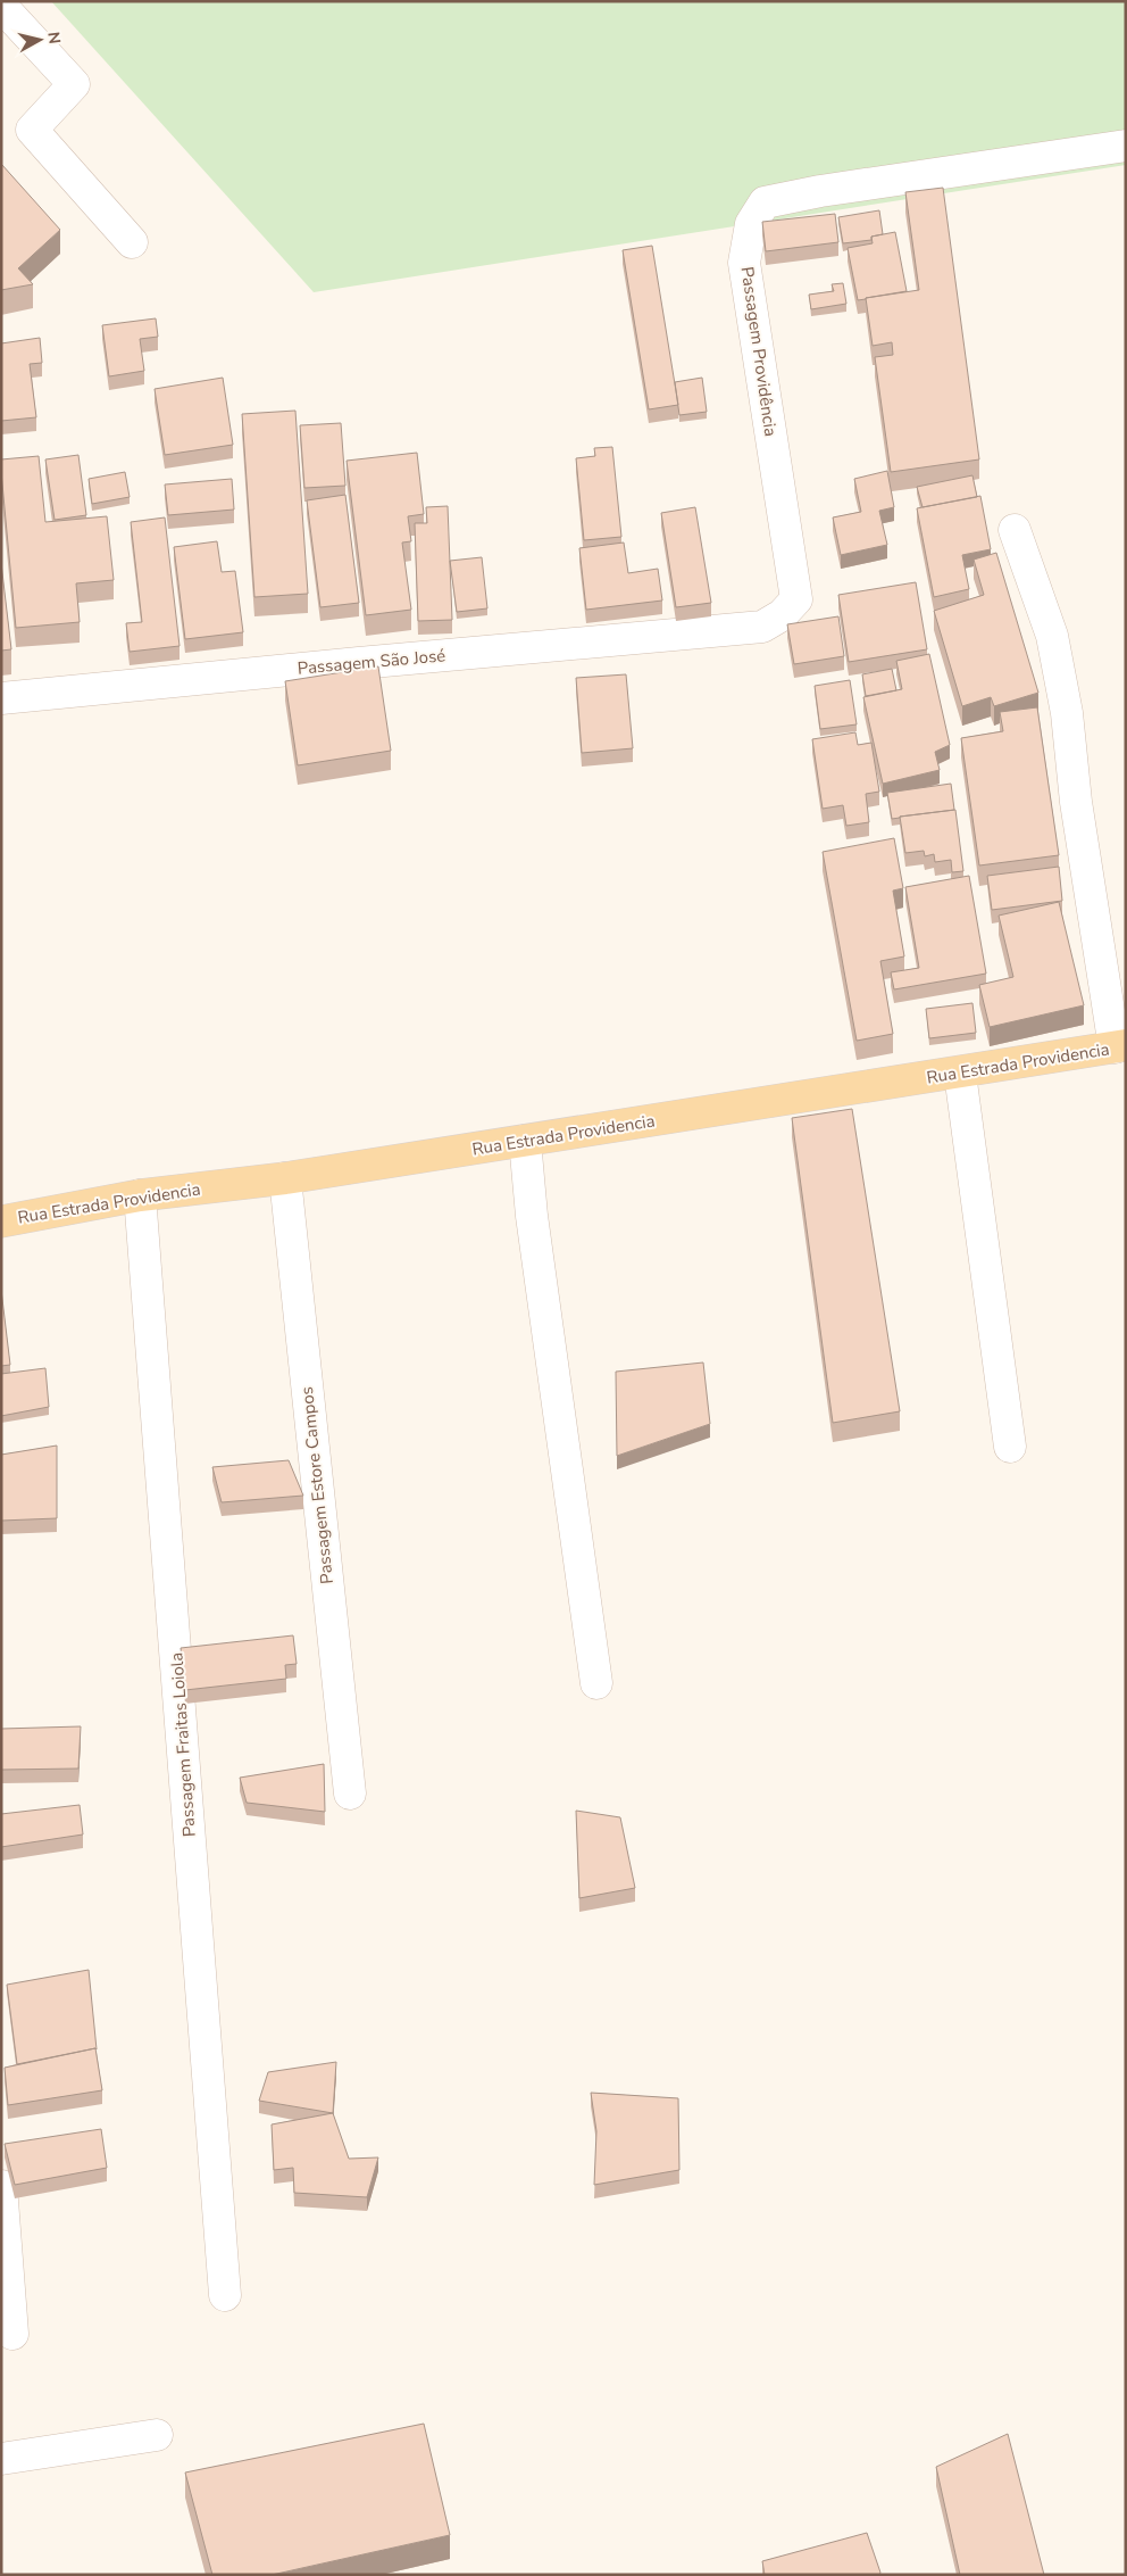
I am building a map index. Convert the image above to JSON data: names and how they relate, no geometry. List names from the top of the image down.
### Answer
{
  "streets": {
    "main road": ["Rua Estrada Providencia"],
    "street": [
      "Passagem Providência",
      "Passagem São José",
      "Passagem Estore Campos",
      "Passagem Fraitas Loiola"
    ]
  },
  "crossings": [
    ["Passagem Providência", "Passagem São José"],
    ["Rua Estrada Providencia", "Passagem Estore Campos"],
    ["Rua Estrada Providencia", "Passagem Fraitas Loiola"]
  ],
  "north": "right"
}
